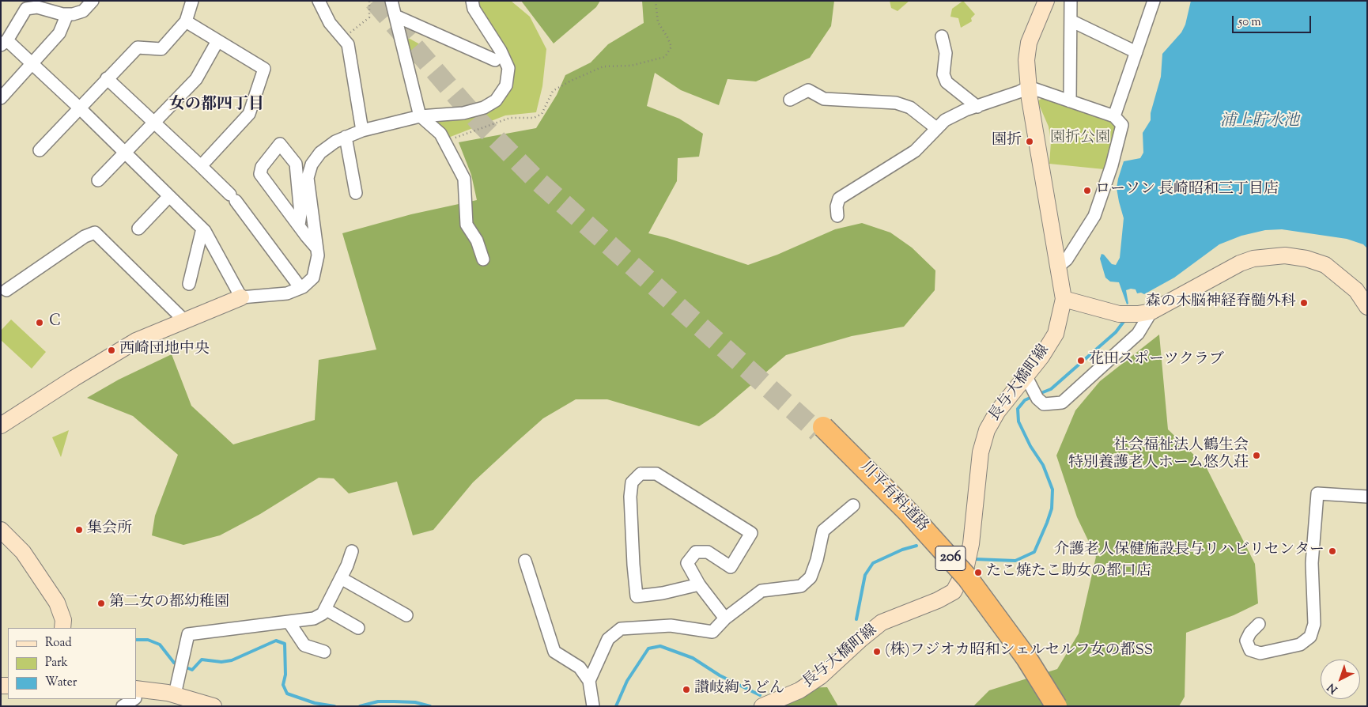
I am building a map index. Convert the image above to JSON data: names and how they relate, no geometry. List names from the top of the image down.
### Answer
{
  "streets": {
    "highway": ["川平有料道路", "206"],
    "main road": ["長与大橋町線"]
  },
  "districts": ["女の都四丁目"],
  "water": ["浦上貯水池"],
  "parks": ["園折公園"],
  "places": [
    "園折",
    "ローソン 長崎昭和三丁目店",
    "森の木脳神経脊髄外科",
    "Ｃ",
    "西崎団地中央",
    "花田スポーツクラブ",
    "社会福祉法人鶴生会 特別養護老人ホーム悠久荘",
    "集会所",
    "介護老人保健施設長与リハビリセンター",
    "たこ焼たこ助女の都口店",
    "第二女の都幼稚園",
    "(株)フジオカ昭和シェルセルフ女の都SS",
    "讃岐絢うどん"
  ],
  "legend": ["Road", "Park", "Water"],
  "scale_bar": "50 m",
  "north": "bottom left"
}
